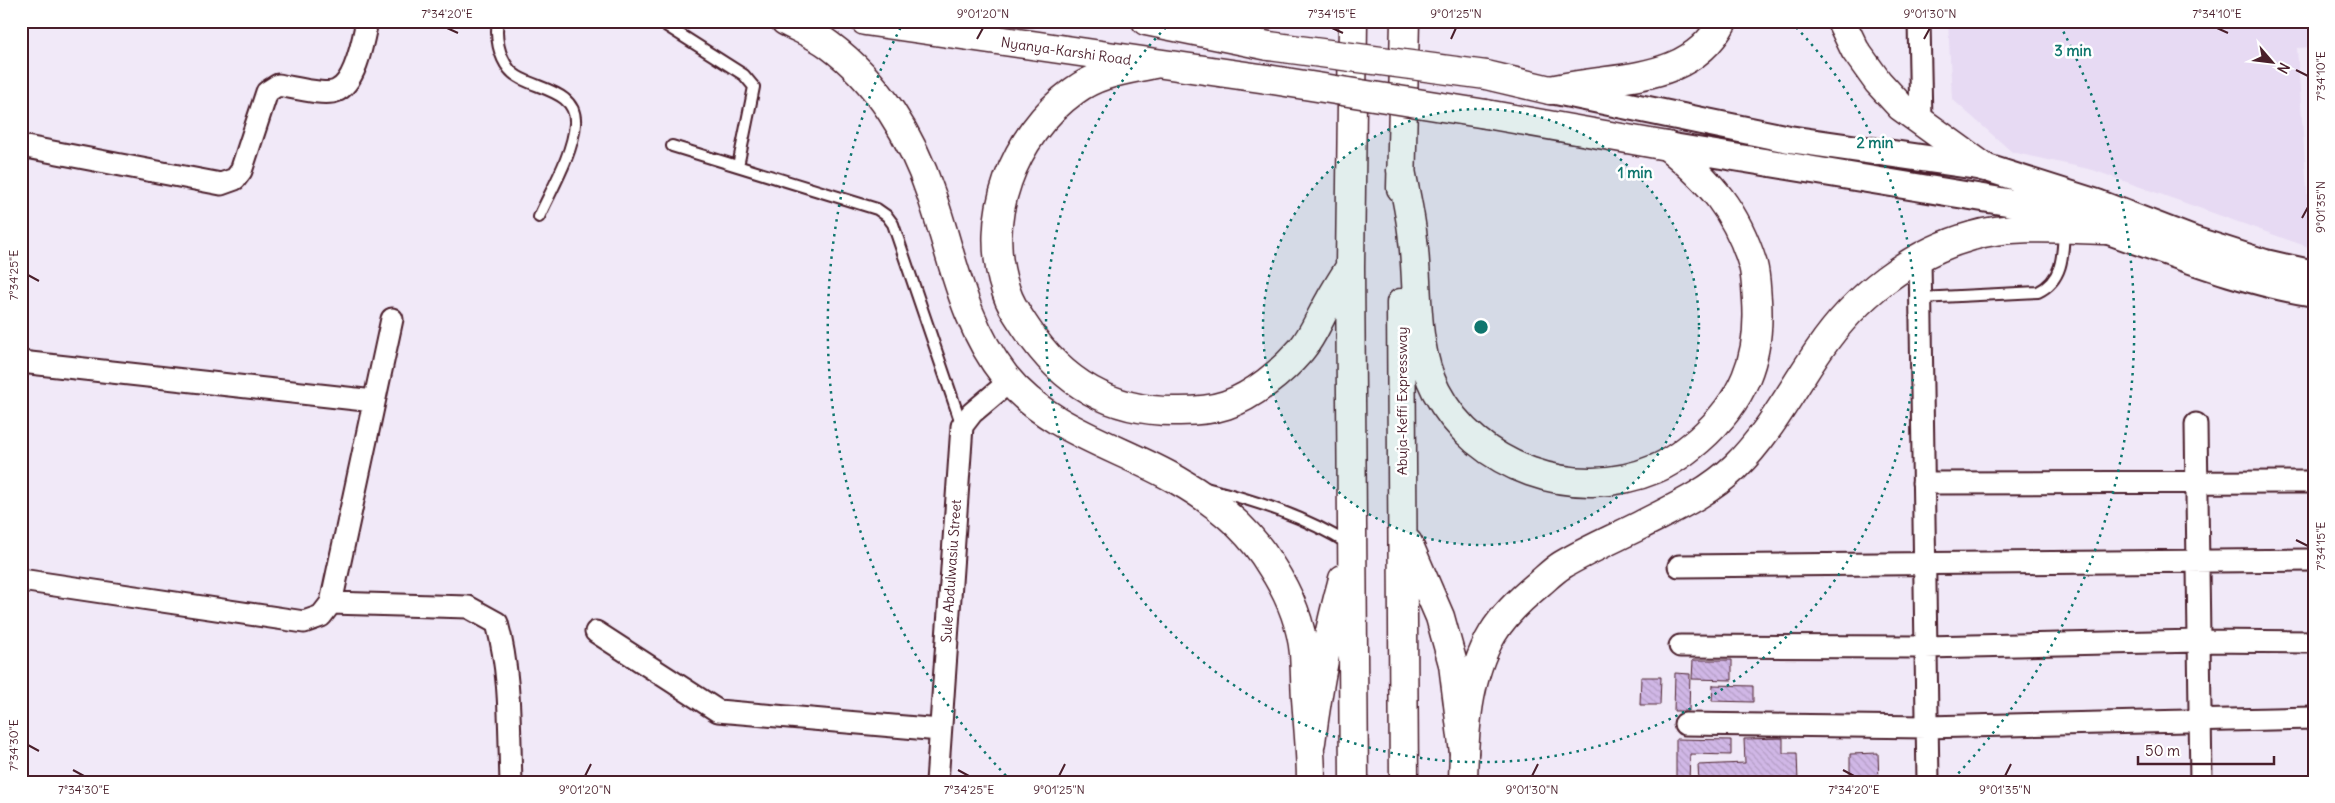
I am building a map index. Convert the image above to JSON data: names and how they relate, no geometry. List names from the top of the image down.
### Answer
{
  "streets": {
    "main road": ["Nyanya-Karshi Road", "Abuja-Keffi Expressway"],
    "street": ["Sule Abdulwasiu Street"]
  },
  "scale_bar": "50 m",
  "north": "bottom right",
  "coordinates": [
    "7°34'20\"E",
    "9°01'20\"N",
    "7°34'15\"E",
    "9°01'25\"N",
    "9°01'30\"N",
    "7°34'10\"E",
    "9°01'35\"N",
    "7°34'25\"E",
    "7°34'30\"E"
  ],
  "rings": ["3 min", "2 min", "1 min"]
}
